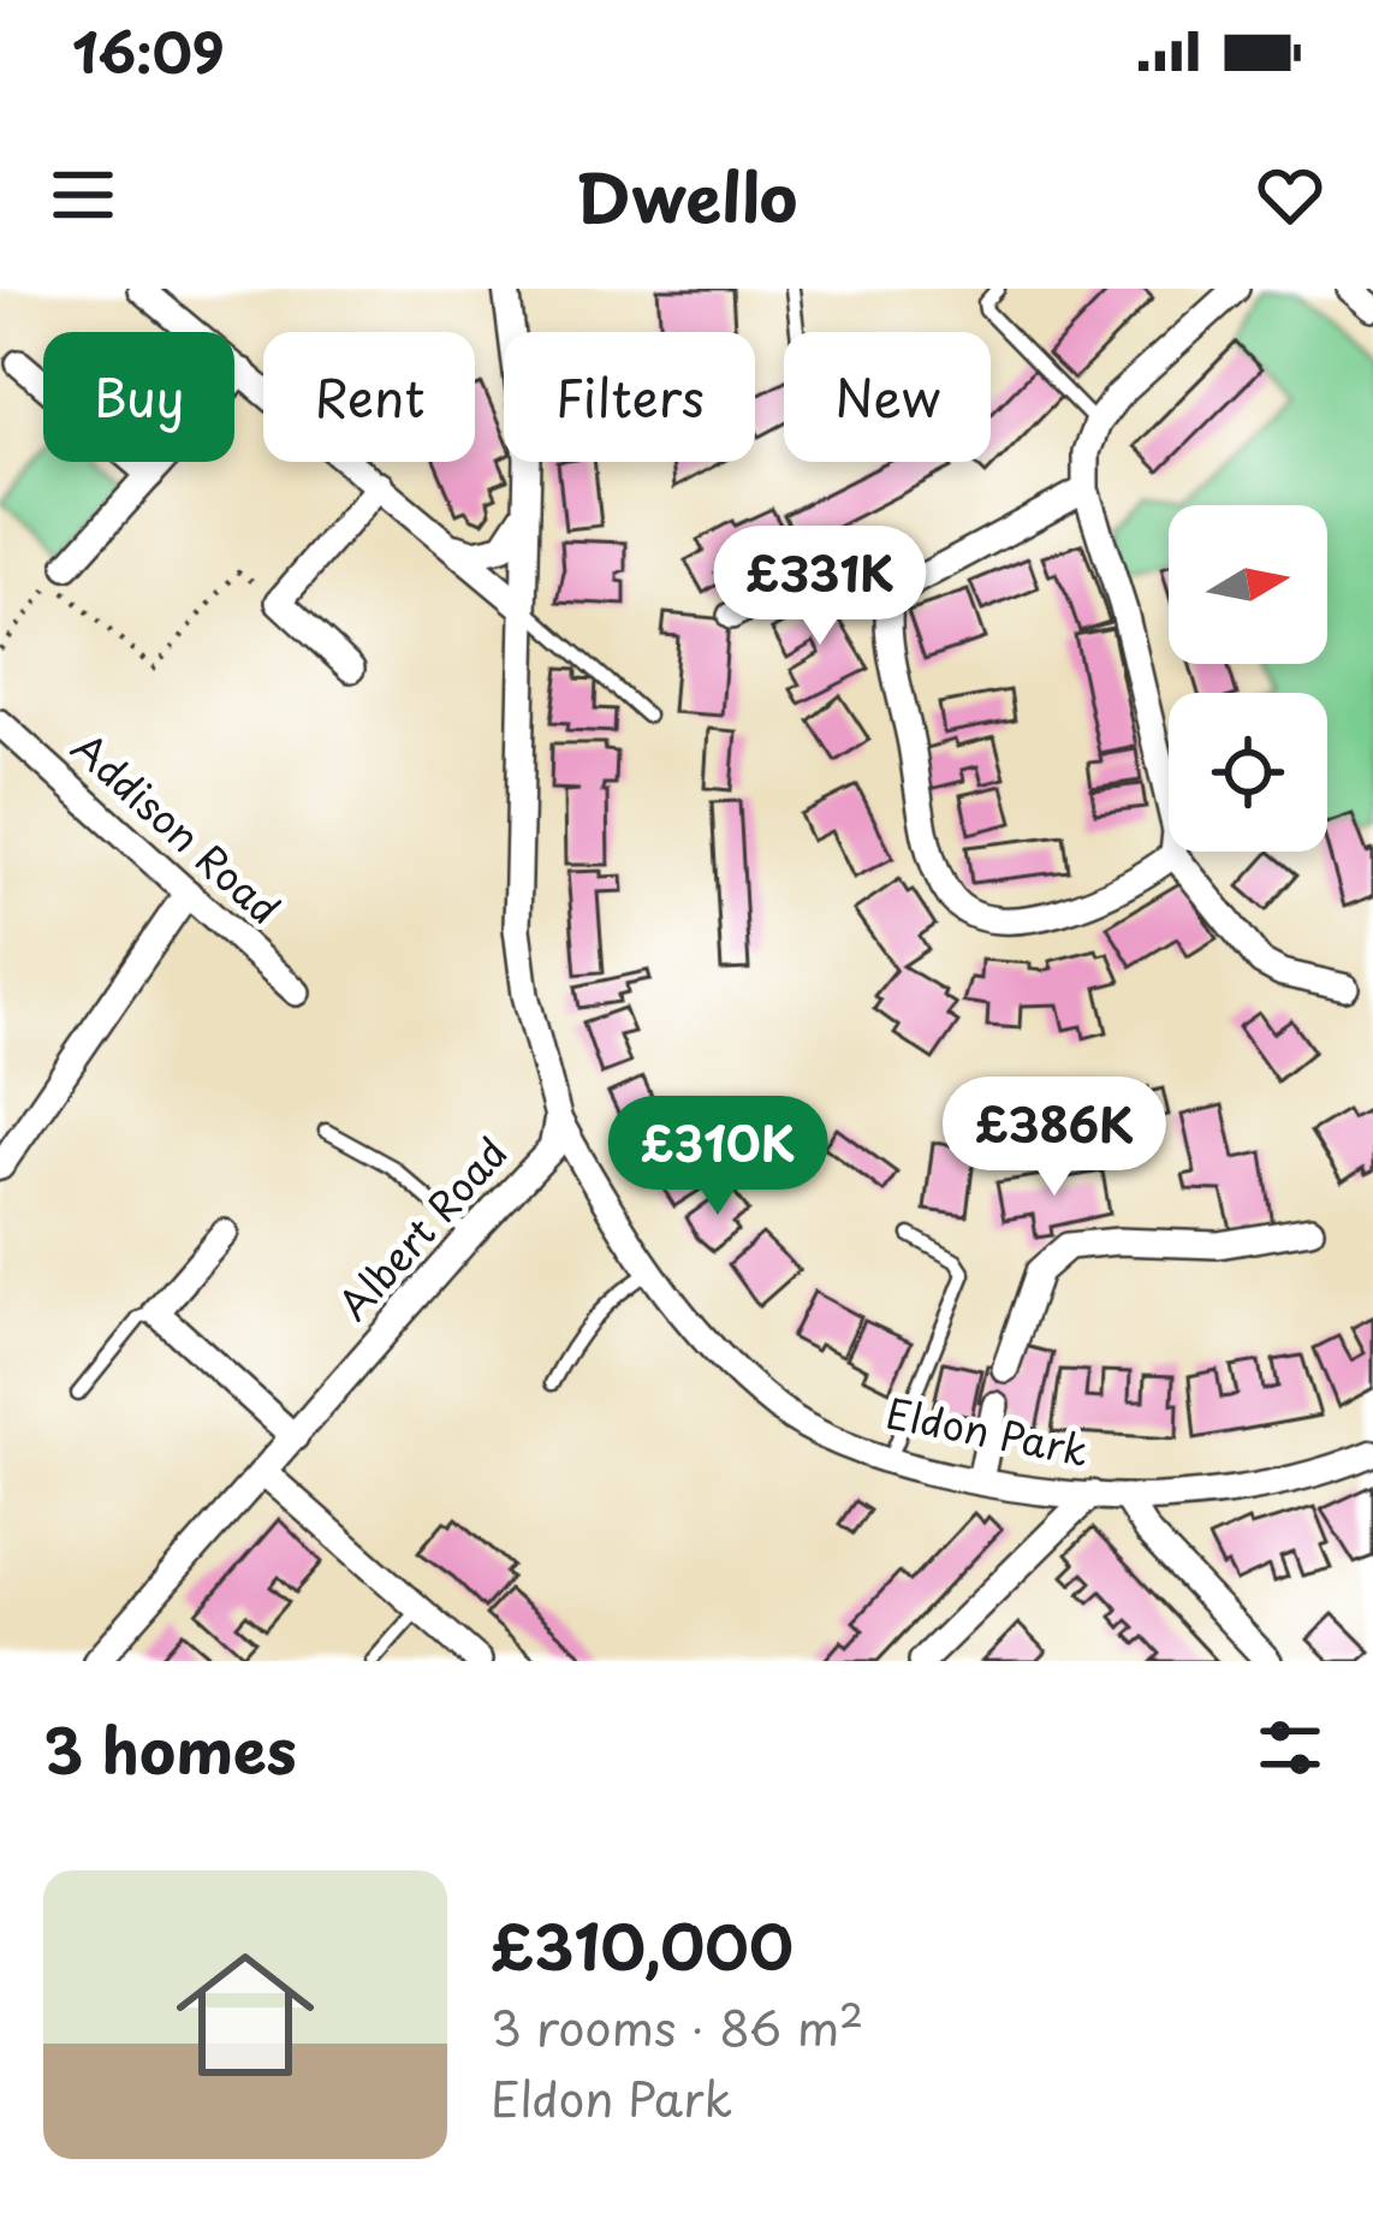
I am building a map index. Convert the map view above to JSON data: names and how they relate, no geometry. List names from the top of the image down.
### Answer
{
  "streets": {
    "street": ["Addison Road", "Albert Road", "Eldon Park"]
  },
  "crossings": [
    ["Albert Road", "Eldon Park"]
  ],
  "north": "right",
  "page": {
    "status": "16:09",
    "header": "Dwello",
    "chip": [
      "Buy",
      "Rent",
      "Filters",
      "New"
    ],
    "price": ["£331K", "£386K", "£310K"],
    "heading": "3 homes",
    "list": [
      {
        "name": "£310,000",
        "note": "3 rooms · 86 m² · Eldon Park"
      }
    ]
  }
}
